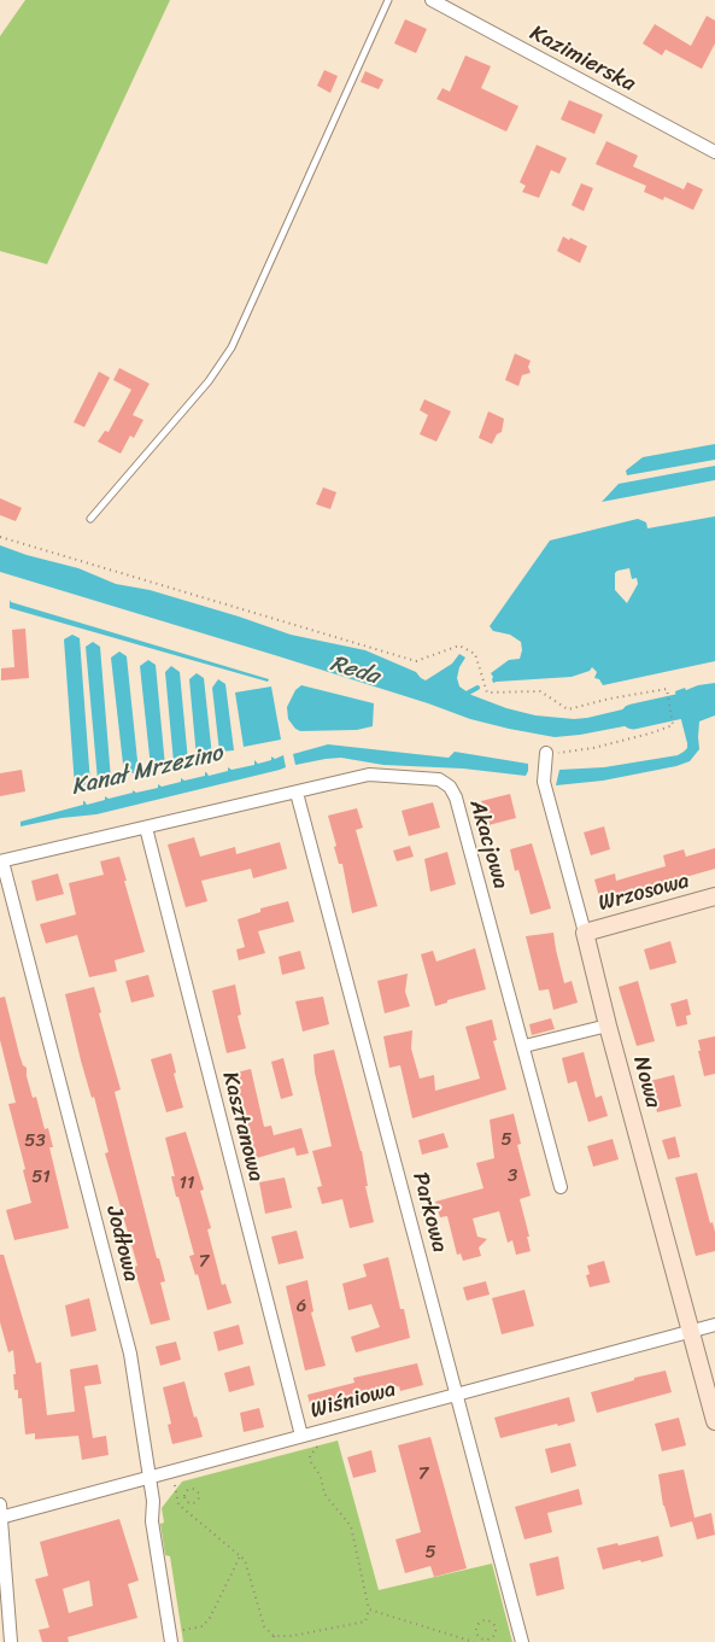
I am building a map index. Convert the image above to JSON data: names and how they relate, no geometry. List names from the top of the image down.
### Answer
{
  "streets": {
    "street": [
      "Kazimierska",
      "Akacjowa",
      "Wrzosowa",
      "Nowa",
      "Kasztanowa",
      "Parkowa",
      "Jodłowa",
      "Wiśniowa"
    ]
  },
  "crossings": [
    ["Akacjowa", "Kasztanowa"],
    ["Akacjowa", "Parkowa"],
    ["Akacjowa", "Jodłowa"],
    ["Wrzosowa", "Nowa"],
    ["Nowa", "Wiśniowa"],
    ["Kasztanowa", "Wiśniowa"],
    ["Parkowa", "Wiśniowa"],
    ["Jodłowa", "Wiśniowa"]
  ],
  "water": ["Reda", "Kanał Mrzezino"],
  "house_numbers": [
    "5",
    "53",
    "3",
    "51",
    "11",
    "7",
    "6",
    "7",
    "5"
  ]
}
